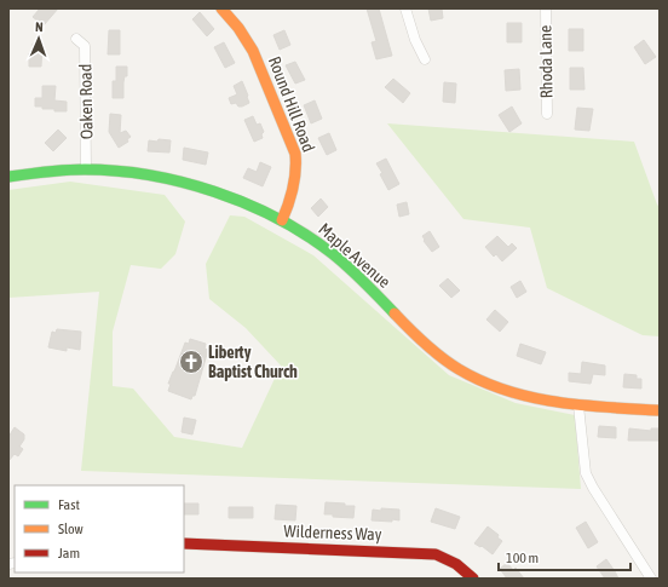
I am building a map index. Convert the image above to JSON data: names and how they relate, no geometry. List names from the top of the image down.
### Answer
{
  "streets": {
    "main road": ["Round Hill Road", "Maple Avenue", "Wilderness Way"],
    "street": ["Rhoda Lane", "Oaken Road"]
  },
  "crossings": [
    ["Oaken Road", "Maple Avenue"],
    ["Round Hill Road", "Maple Avenue"]
  ],
  "places": {
    "church": ["Liberty Baptist Church"]
  },
  "legend": ["Fast", "Slow", "Jam"],
  "scale_bar": "100 m",
  "north": "top"
}
